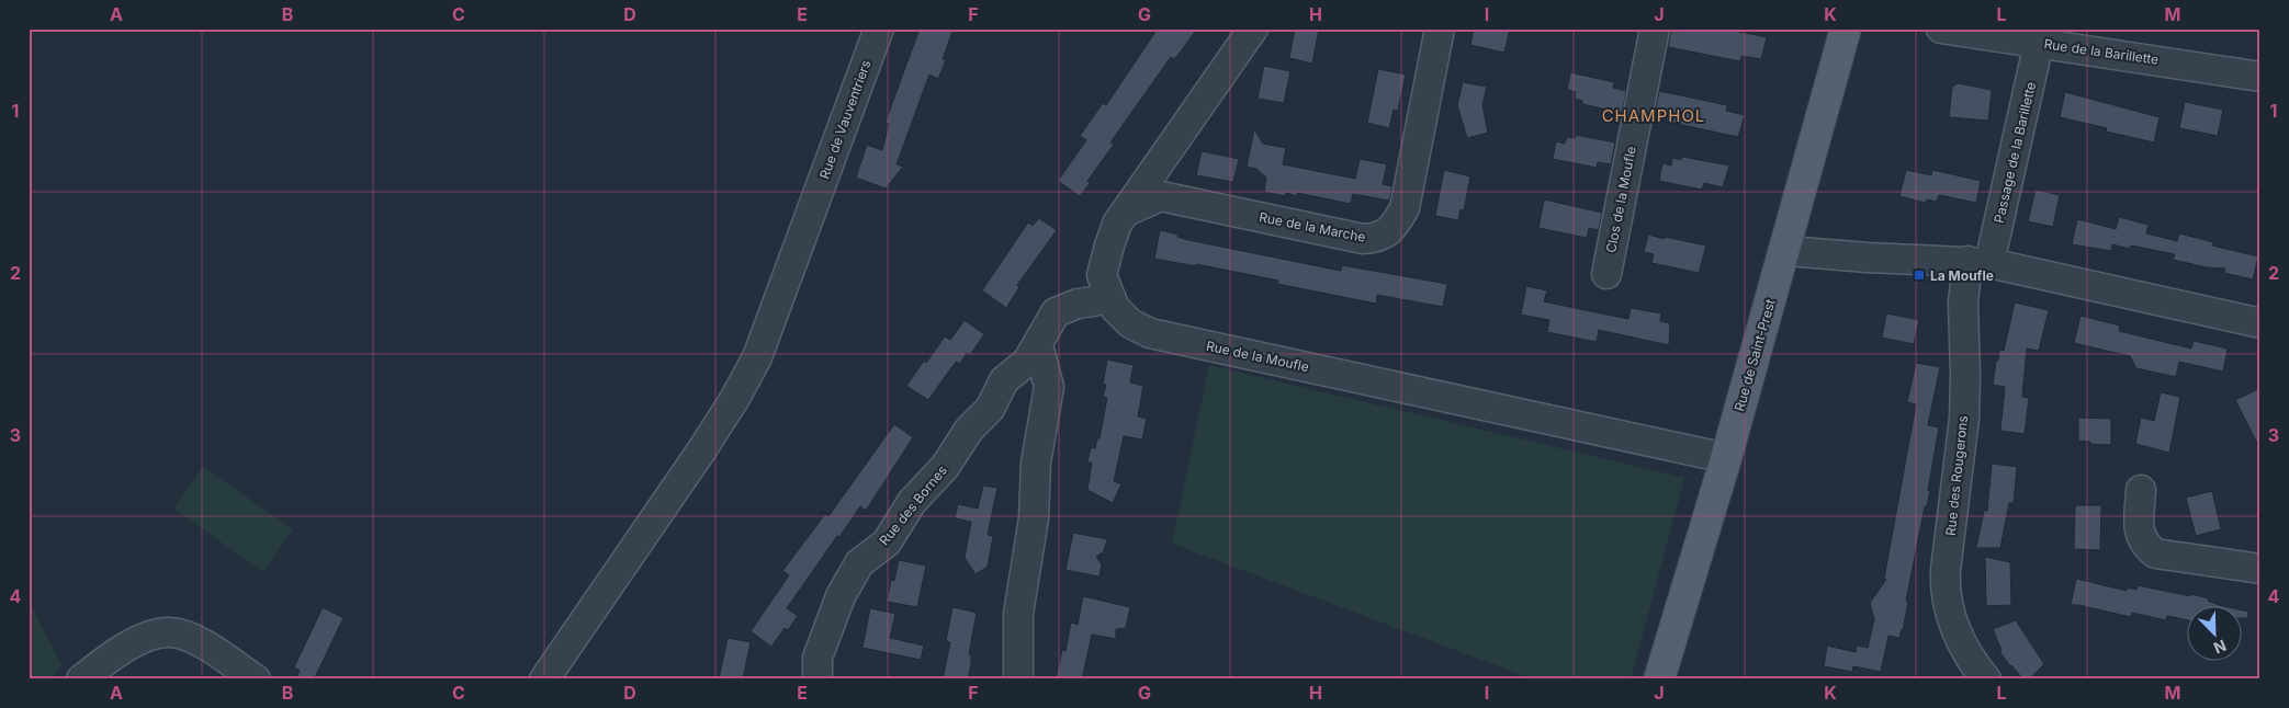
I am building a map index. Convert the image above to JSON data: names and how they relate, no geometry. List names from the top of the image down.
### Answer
{
  "streets": {
    "main road": ["Rue de Saint-Prest"],
    "street": [
      "Rue de la Barillette",
      "Rue de Vauventriers",
      "Passage de la Barillette",
      "Clos de la Moufle",
      "Rue de la Marche",
      "Rue de la Moufle",
      "Rue des Rougerons",
      "Rue des Bornes"
    ]
  },
  "crossings": [
    ["Rue de la Barillette", "Passage de la Barillette"],
    ["Passage de la Barillette", "Rue des Rougerons"],
    ["Rue de la Marche", "Rue de la Moufle"],
    ["Rue de Saint-Prest", "Rue de la Moufle"],
    ["Rue de la Moufle", "Rue des Bornes"]
  ],
  "districts": ["CHAMPHOL"],
  "places": {
    "transit": ["La Moufle"]
  },
  "north": "bottom right",
  "grid": {
    "columns": [
      "A",
      "B",
      "C",
      "D",
      "E",
      "F",
      "G",
      "H",
      "I",
      "J",
      "K",
      "L",
      "M"
    ],
    "rows": [
      "1",
      "2",
      "3",
      "4"
    ]
  }
}
